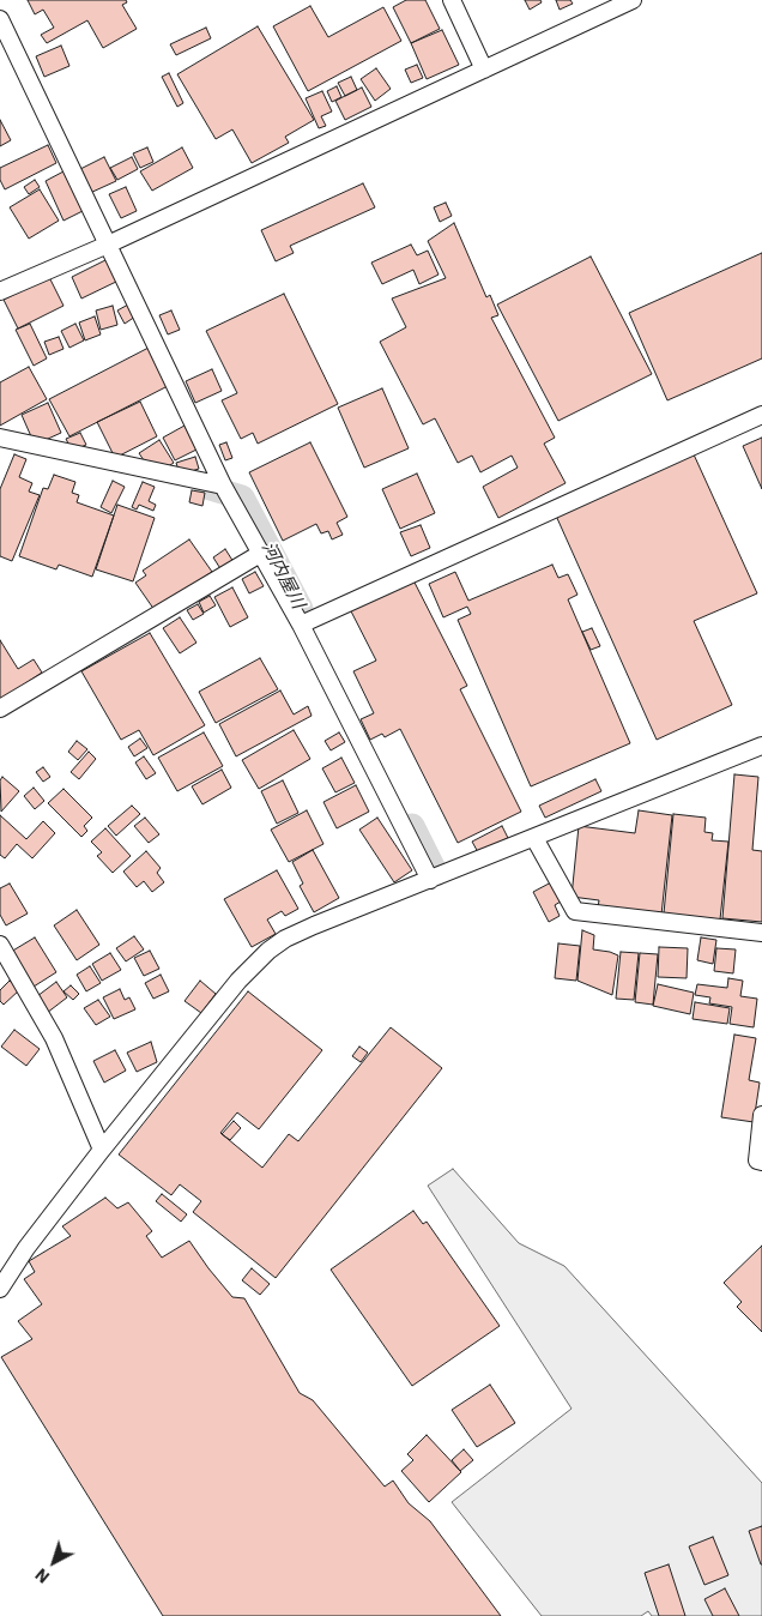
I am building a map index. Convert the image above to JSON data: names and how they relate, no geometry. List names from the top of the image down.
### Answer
{
  "water": ["河内屋川"],
  "north": "bottom left"
}
